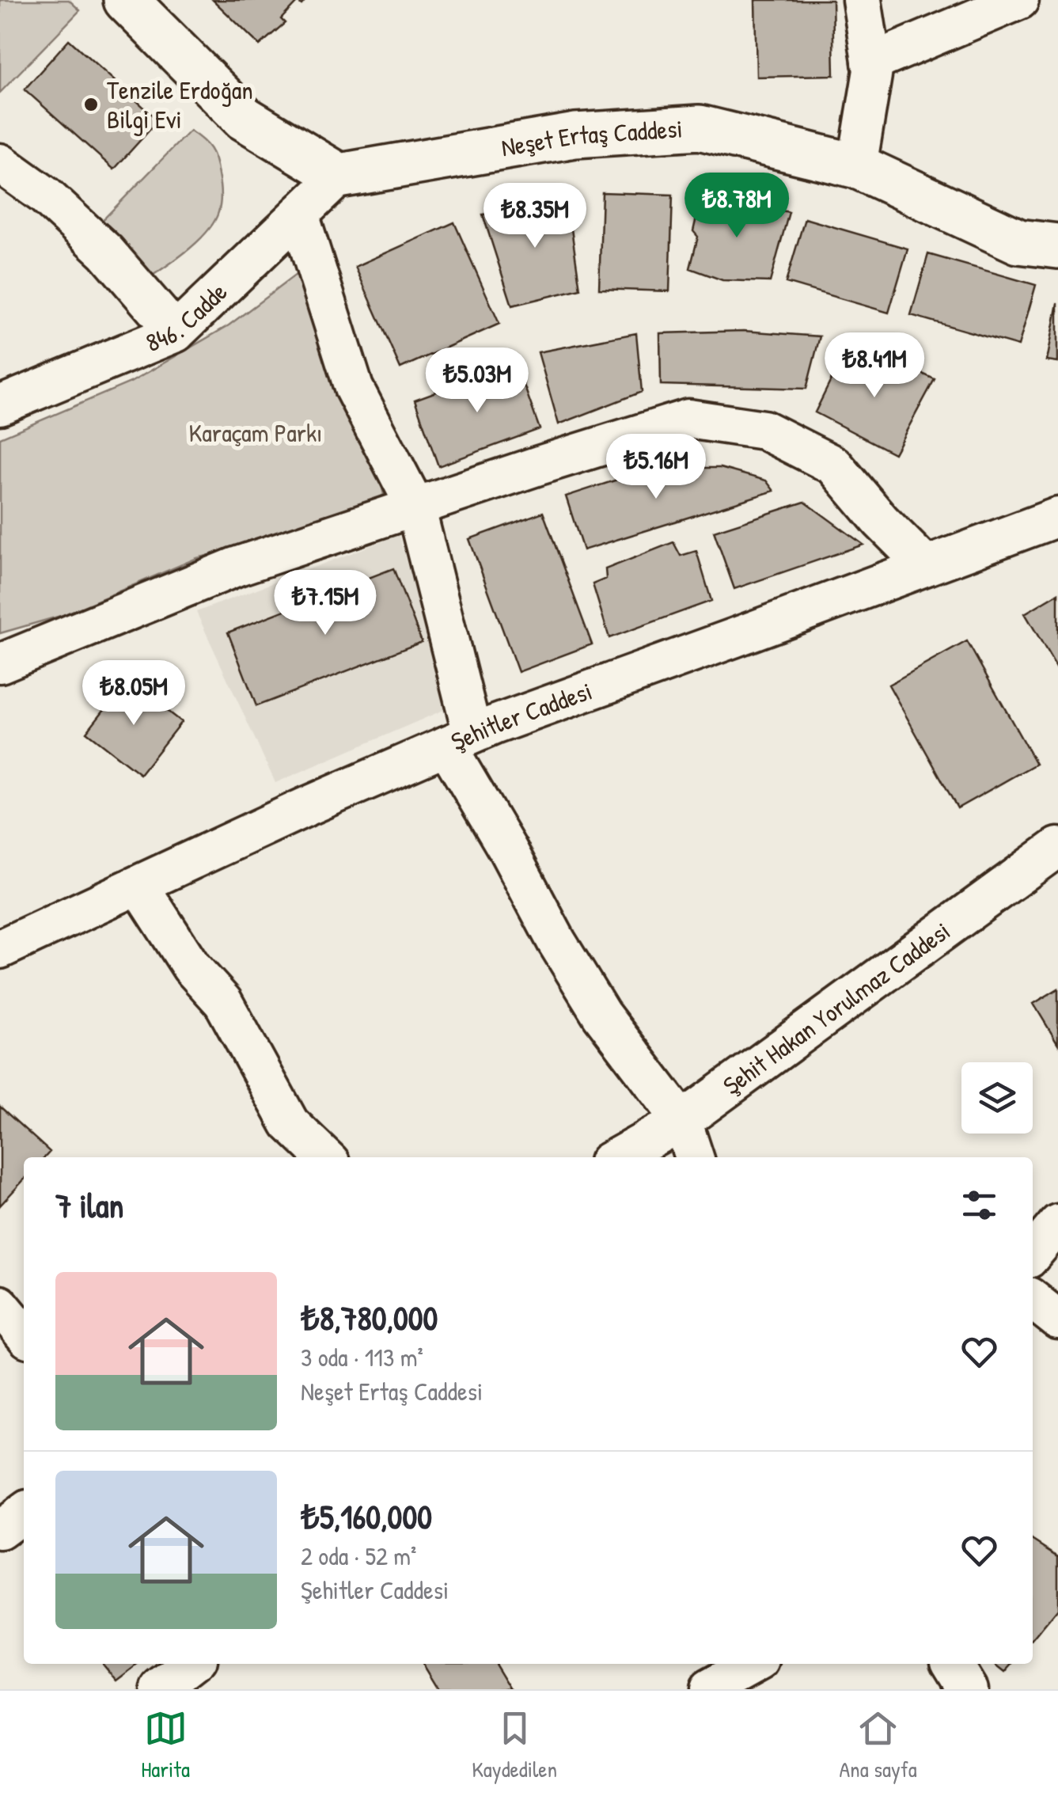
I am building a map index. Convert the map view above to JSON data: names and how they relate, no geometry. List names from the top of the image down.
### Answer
{
  "streets": {
    "main road": ["Neşet Ertaş Caddesi"],
    "street": ["846. Cadde", "Şehitler Caddesi", "Şehit Hakan Yorulmaz Caddesi"]
  },
  "crossings": [
    ["Neşet Ertaş Caddesi", "846. Cadde"]
  ],
  "parks": ["Karaçam Parkı"],
  "places": ["Tenzile Erdoğan Bilgi Evi"],
  "page": {
    "price": [
      "₺8.78M",
      "₺8.35M",
      "₺8.41M",
      "₺5.03M",
      "₺5.16M",
      "₺7.15M",
      "₺8.05M"
    ],
    "heading": "7 ilan",
    "list": [
      {
        "name": "₺8,780,000",
        "note": "3 oda · 113 m² · Neşet Ertaş Caddesi"
      },
      {
        "name": "₺5,160,000",
        "note": "2 oda · 52 m² · Şehitler Caddesi"
      }
    ],
    "tabs": ["Harita", "Kaydedilen", "Ana sayfa"]
  }
}
